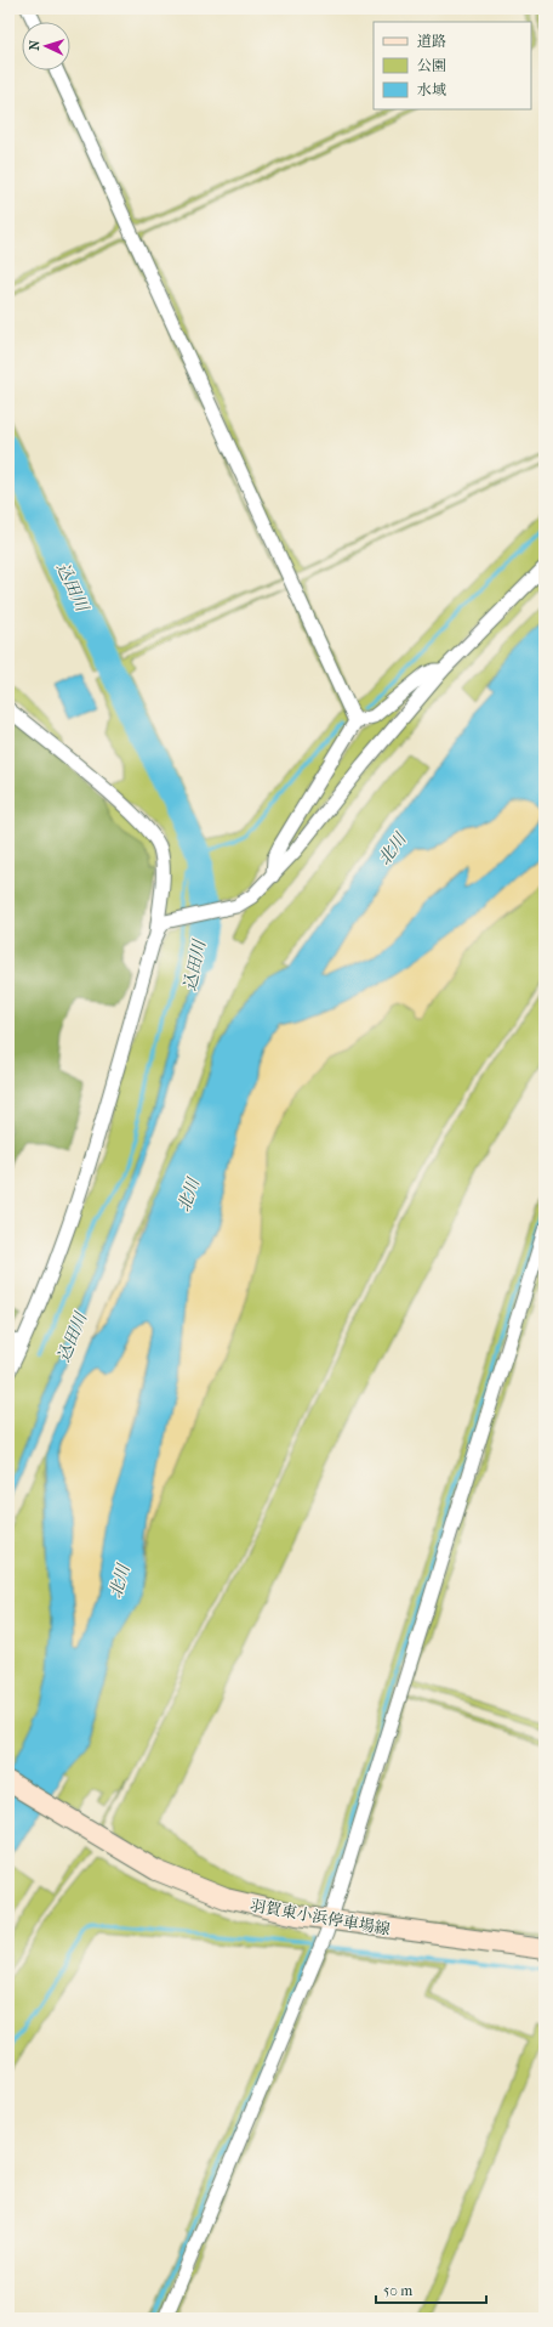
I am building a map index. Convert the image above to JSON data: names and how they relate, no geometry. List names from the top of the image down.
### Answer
{
  "streets": {
    "main road": ["羽賀東小浜停車場線"]
  },
  "water": ["込田川", "北川"],
  "legend": ["道路", "公園", "水域"],
  "scale_bar": "50 m",
  "north": "left"
}
